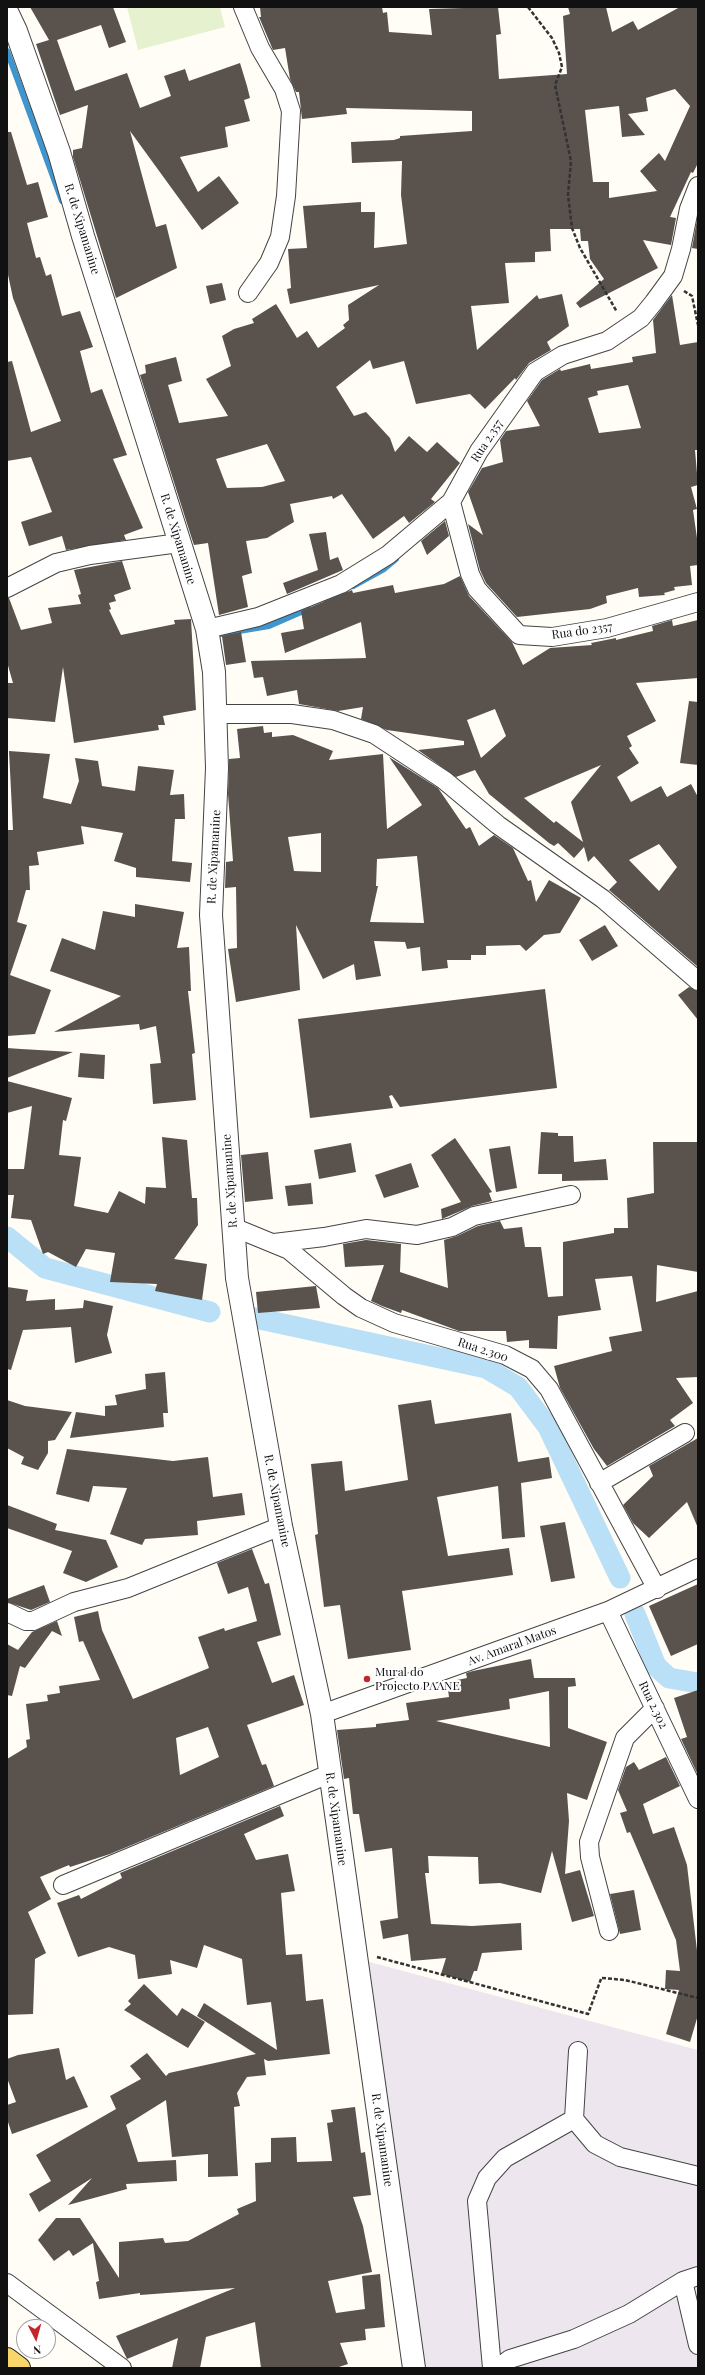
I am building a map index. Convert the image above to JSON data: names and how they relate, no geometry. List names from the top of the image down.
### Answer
{
  "streets": {
    "street": [
      "R. de Xipamanine",
      "Rua 2.357",
      "Rua do 2357",
      "Rua 2.300",
      "Av. Amaral Matos",
      "Rua 2.302"
    ]
  },
  "crossings": [
    ["R. de Xipamanine", "Rua 2.357"],
    ["R. de Xipamanine", "Rua 2.300"],
    ["R. de Xipamanine", "Av. Amaral Matos"],
    ["Rua 2.357", "Rua do 2357"],
    ["Rua 2.300", "Av. Amaral Matos"],
    ["Av. Amaral Matos", "Rua 2.302"]
  ],
  "places": ["Mural do Projecto PAANE"],
  "north": "bottom"
}
